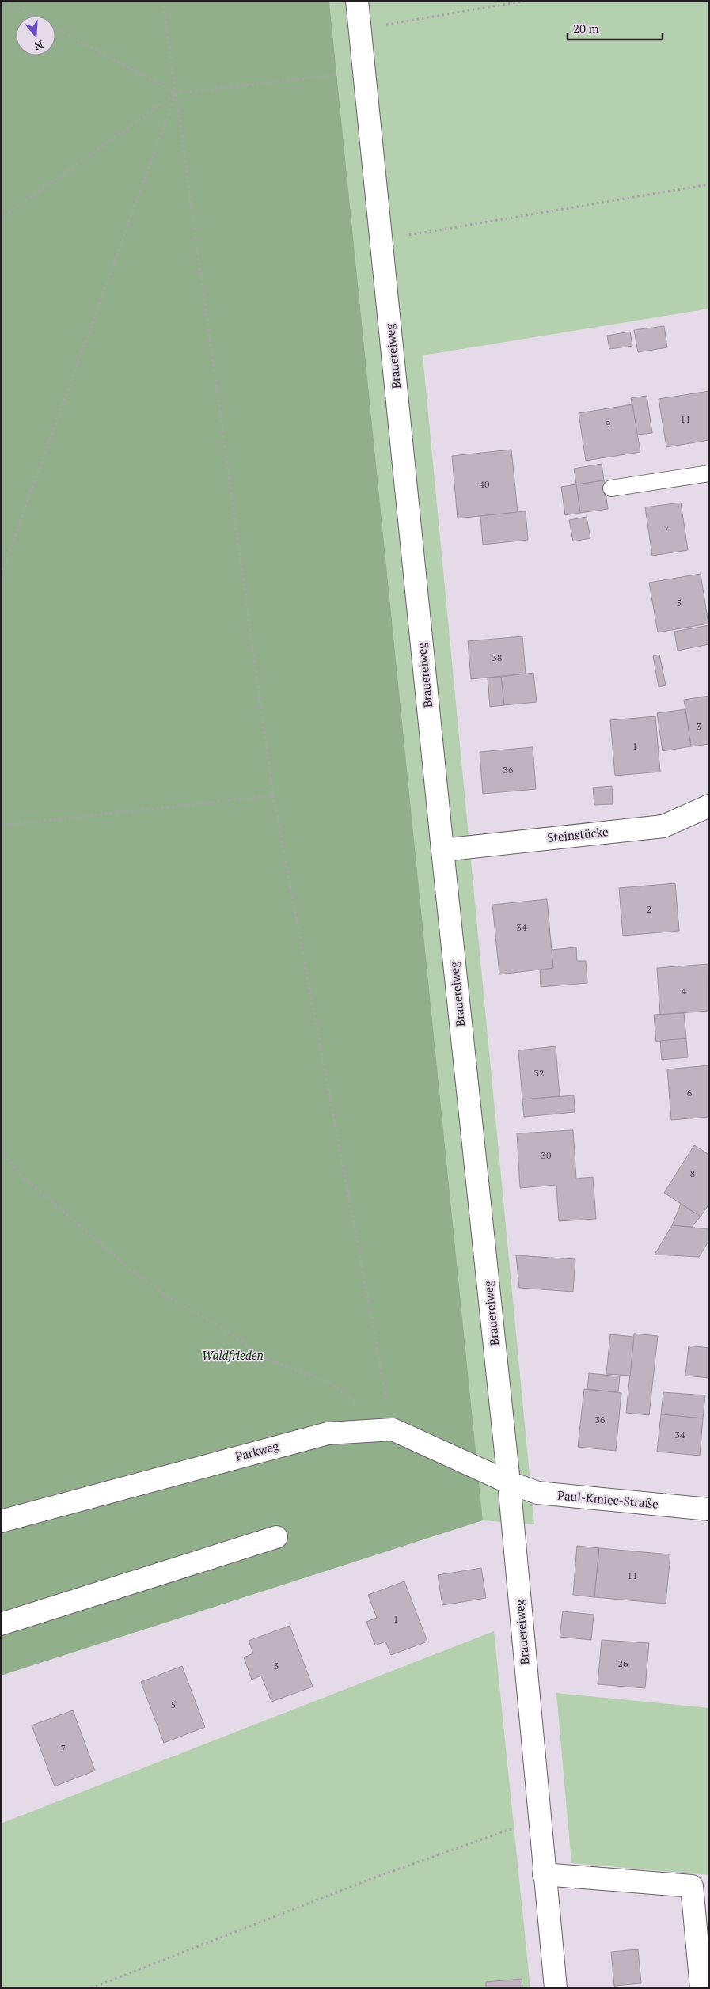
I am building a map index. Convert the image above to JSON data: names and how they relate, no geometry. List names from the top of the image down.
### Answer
{
  "streets": {
    "street": [
      "Brauereiweg",
      "Steinstücke",
      "Parkweg",
      "Paul-Kmiec-Straße"
    ]
  },
  "crossings": [
    ["Brauereiweg", "Steinstücke"],
    ["Brauereiweg", "Parkweg"],
    ["Brauereiweg", "Paul-Kmiec-Straße"],
    ["Parkweg", "Paul-Kmiec-Straße"]
  ],
  "parks": ["Waldfrieden"],
  "house_numbers": [
    "11",
    "9",
    "40",
    "7",
    "5",
    "38",
    "3",
    "1",
    "36",
    "2",
    "34",
    "4",
    "32",
    "6",
    "30",
    "8",
    "36",
    "34",
    "11",
    "1",
    "26",
    "3",
    "5",
    "7"
  ],
  "scale_bar": "20 m",
  "north": "bottom"
}
